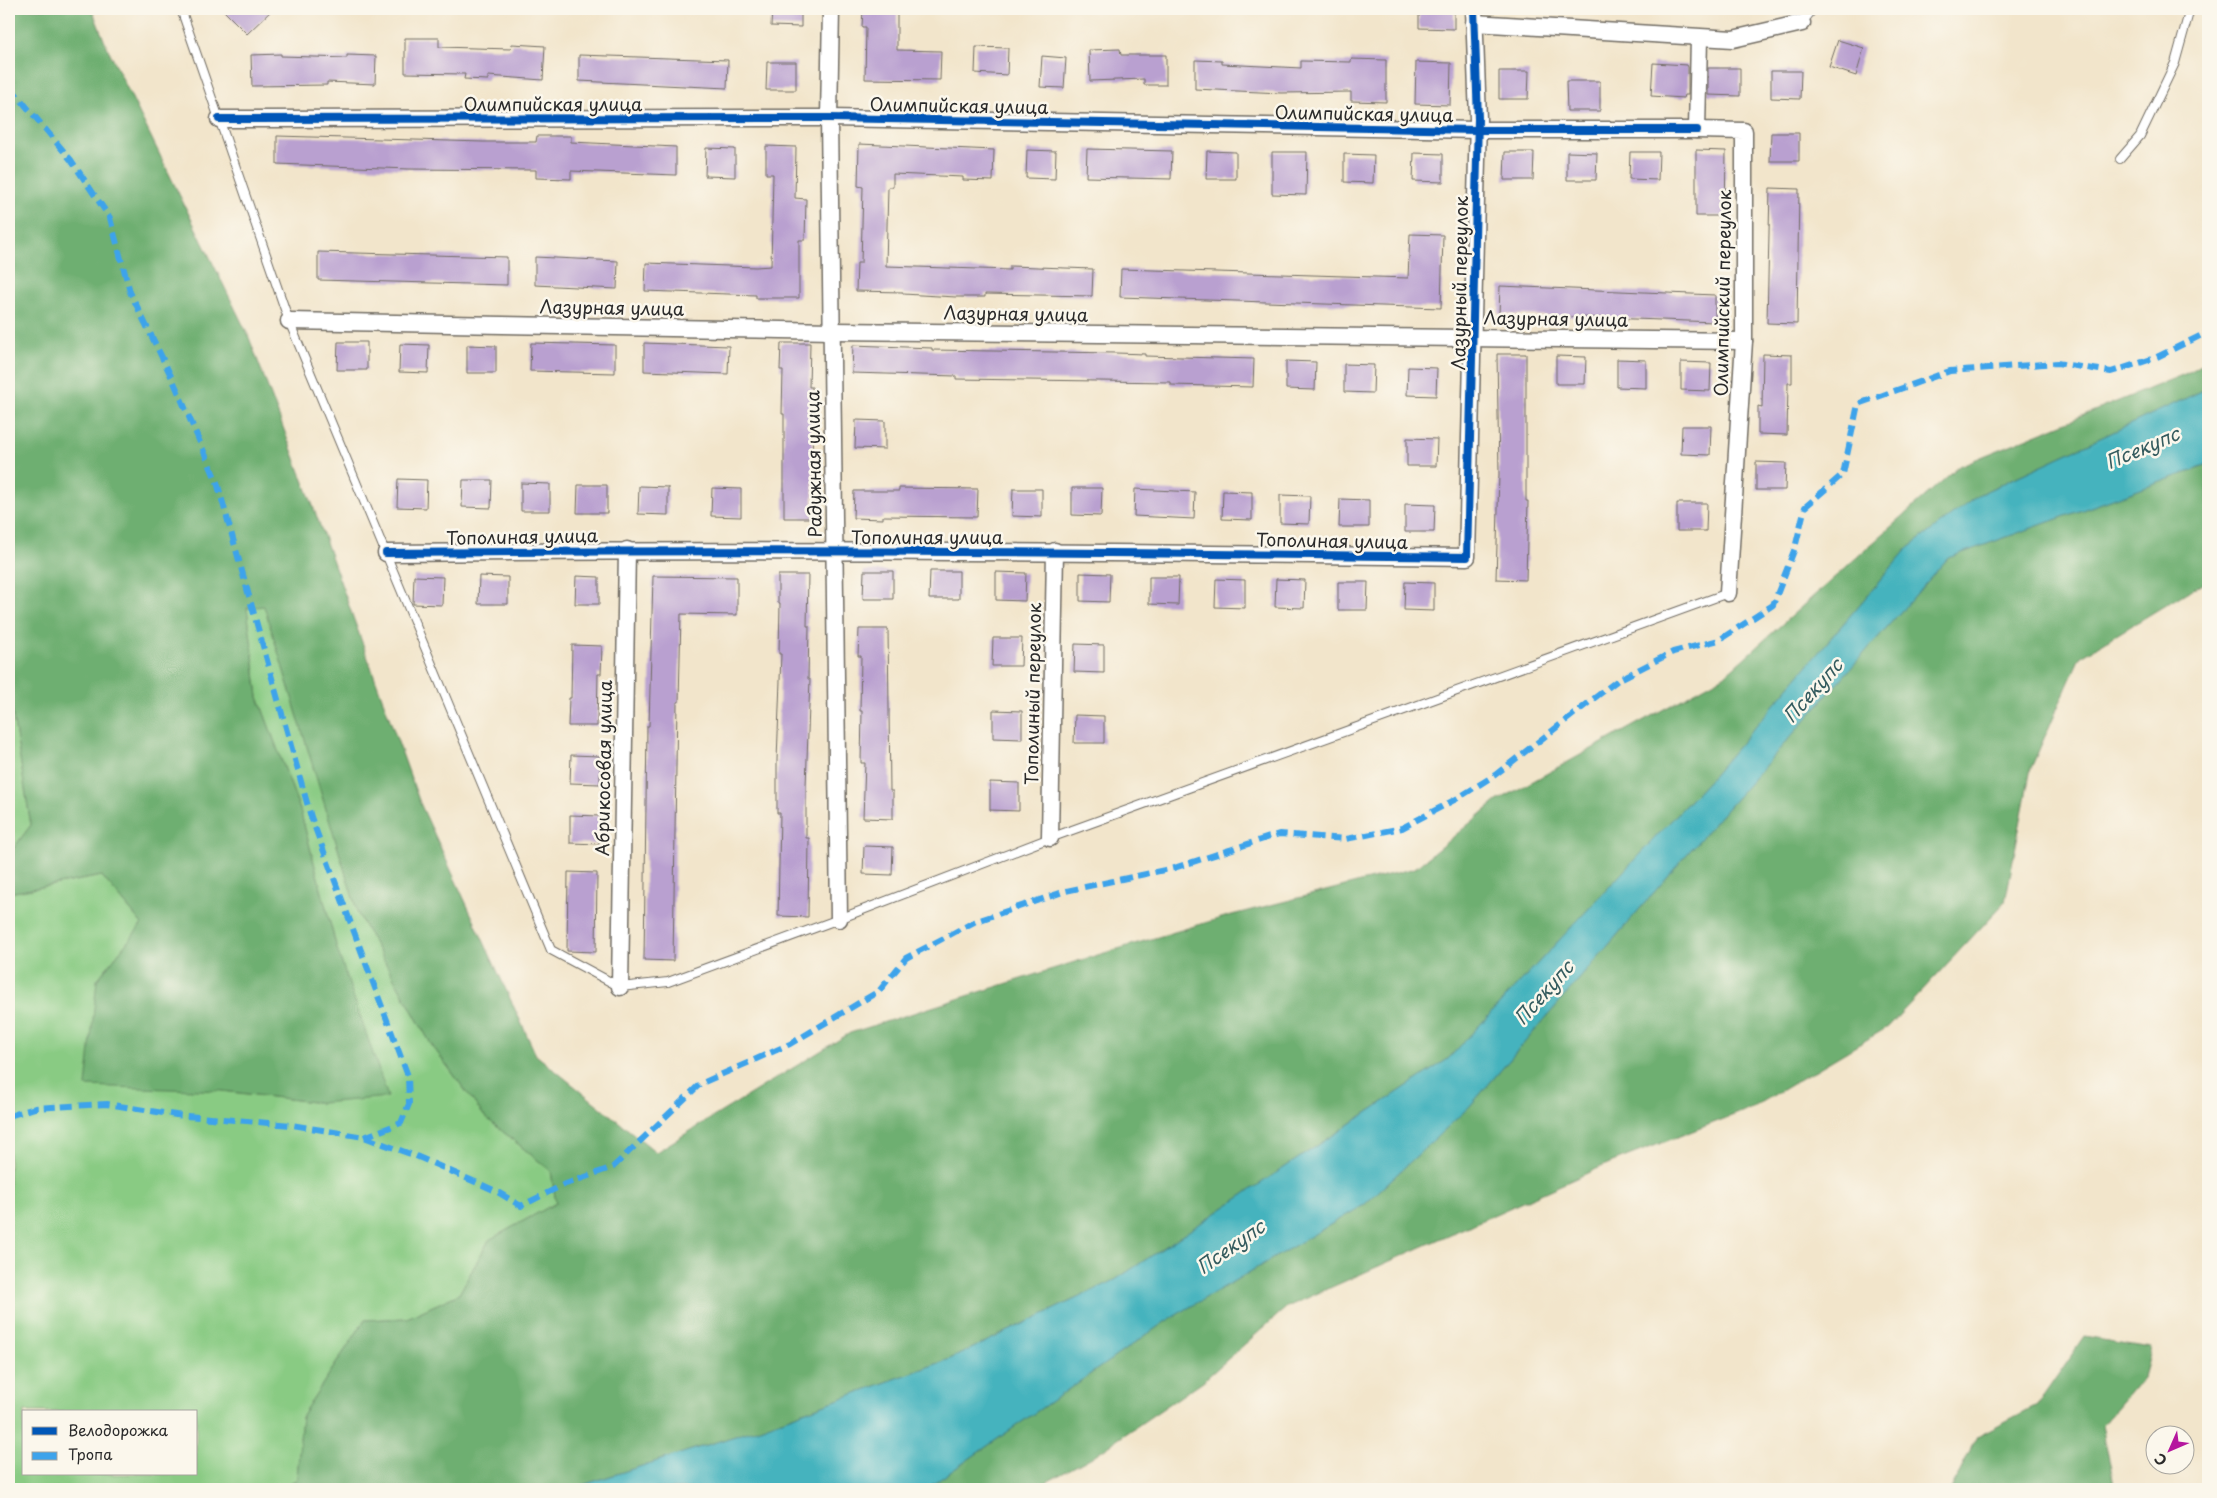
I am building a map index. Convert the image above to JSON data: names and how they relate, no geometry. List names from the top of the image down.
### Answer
{
  "streets": {
    "street": [
      "Олимпийская улица",
      "Лазурный переулок",
      "Олимпийский переулок",
      "Лазурная улица",
      "Радужная улица",
      "Тополиная улица",
      "Тополиный переулок",
      "Абрикосовая улица"
    ]
  },
  "crossings": [
    ["Олимпийская улица", "Лазурный переулок"],
    ["Олимпийская улица", "Олимпийский переулок"],
    ["Олимпийская улица", "Радужная улица"],
    ["Лазурный переулок", "Лазурная улица"],
    ["Лазурный переулок", "Тополиная улица"],
    ["Олимпийский переулок", "Лазурная улица"],
    ["Лазурная улица", "Радужная улица"],
    ["Радужная улица", "Тополиная улица"],
    ["Тополиная улица", "Тополиный переулок"],
    ["Тополиная улица", "Абрикосовая улица"]
  ],
  "water": ["Псекупс"],
  "legend": ["Велодорожка", "Тропа"],
  "north": "bottom left"
}
